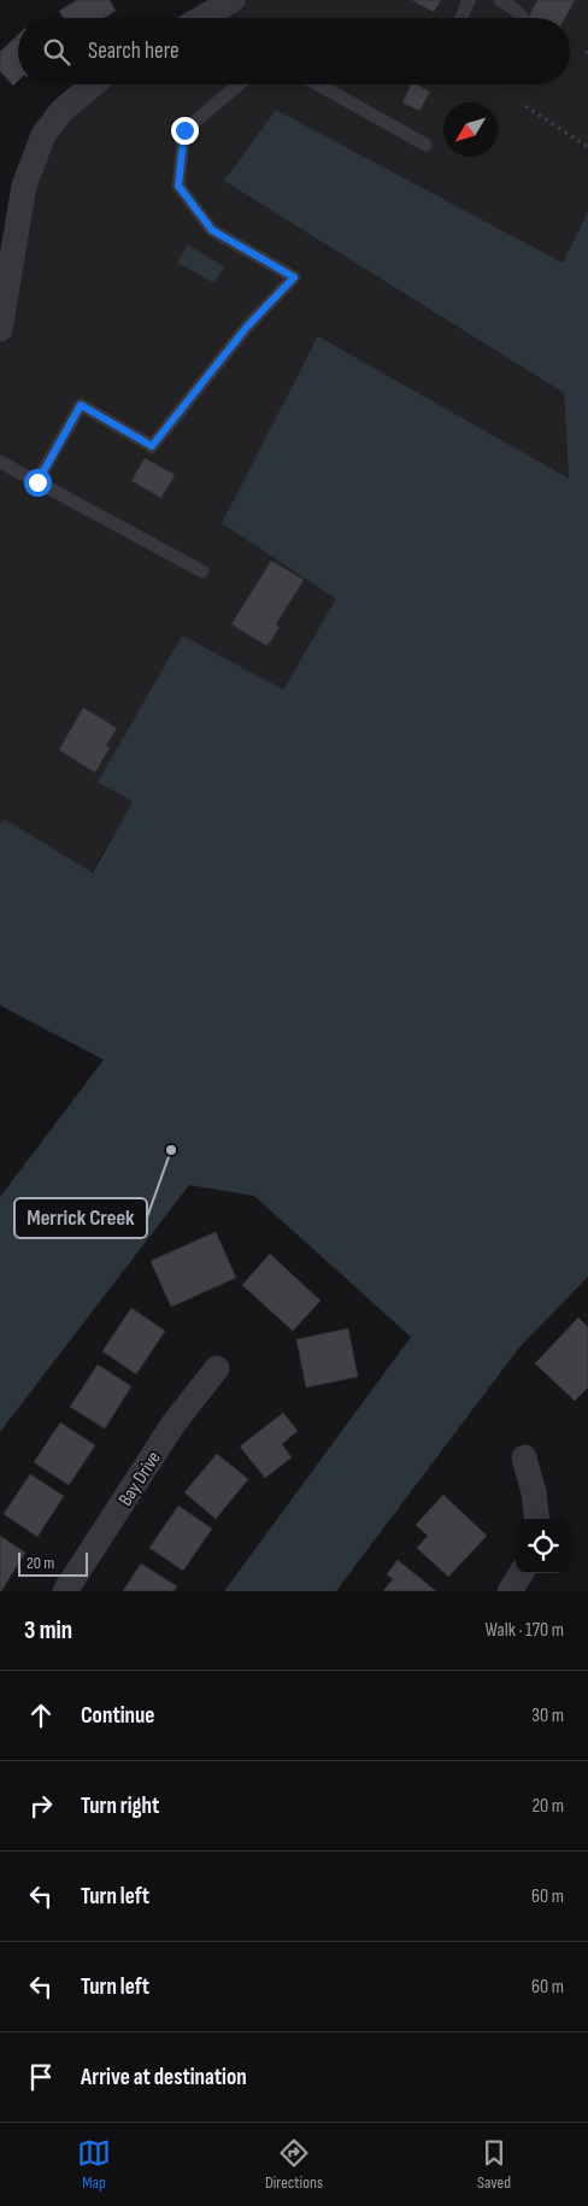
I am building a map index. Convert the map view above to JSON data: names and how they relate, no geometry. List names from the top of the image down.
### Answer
{
  "streets": {
    "street": ["Bay Drive"]
  },
  "places": ["Merrick Creek"],
  "scale_bar": "20 m",
  "north": "bottom left",
  "page": {
    "search": "Search here",
    "scale": "20 m",
    "heading": ["3 min", "Walk · 170 m"],
    "list": [
      ["Continue", "30 m"],
      ["Turn right", "20 m"],
      ["Turn left", "60 m"],
      ["Turn left", "60 m"],
      "Arrive at destination"
    ],
    "nav": ["Map", "Directions", "Saved"]
  }
}
